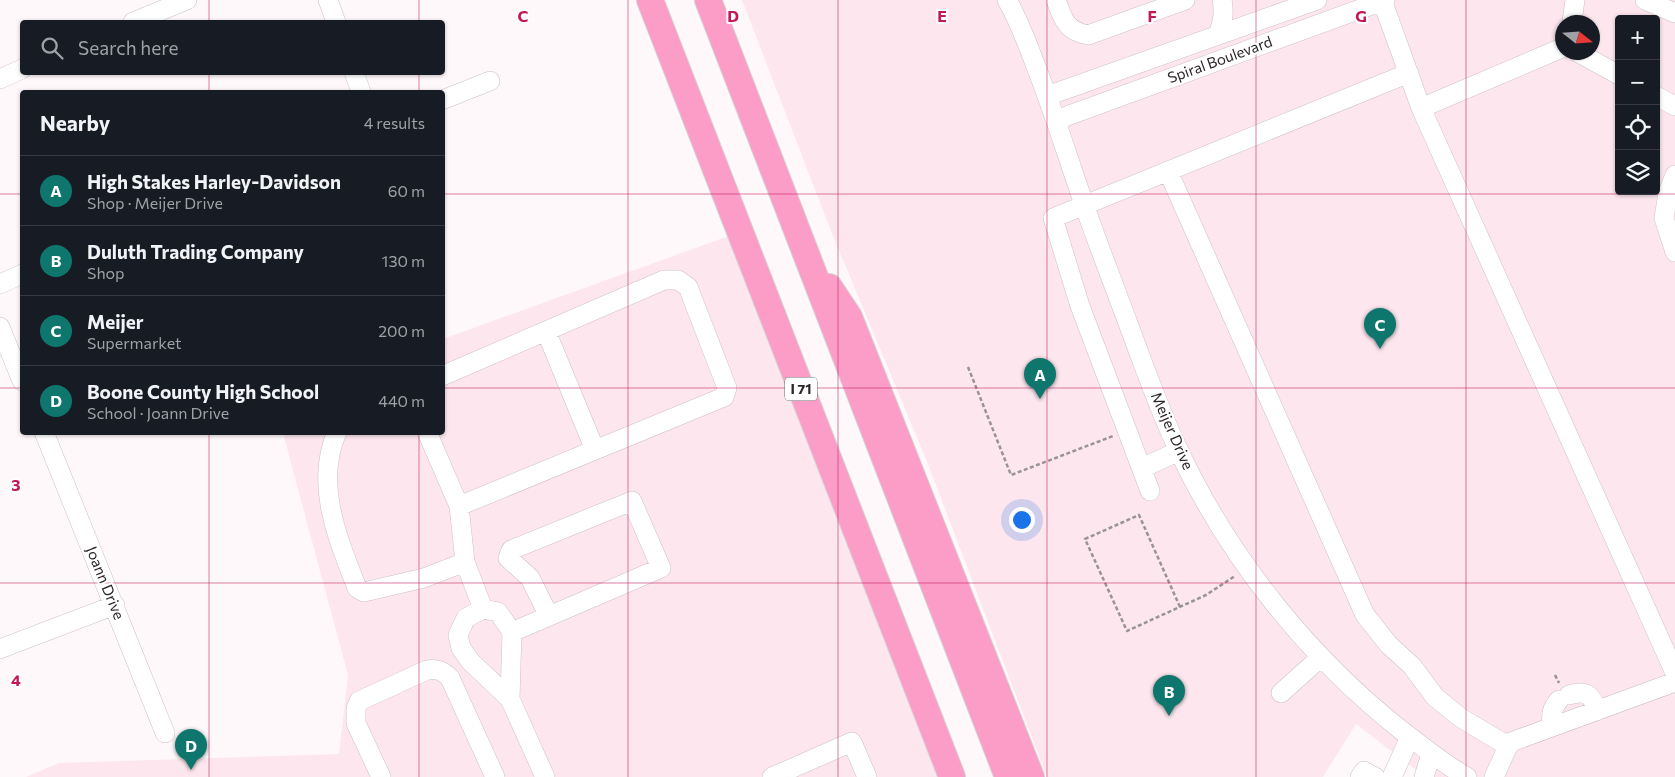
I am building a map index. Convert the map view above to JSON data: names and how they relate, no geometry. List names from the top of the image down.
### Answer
{
  "streets": {
    "highway": ["I 71"],
    "street": ["Spiral Boulevard", "Meijer Drive", "Joann Drive"]
  },
  "crossings": [
    ["Spiral Boulevard", "Meijer Drive"]
  ],
  "north": "right",
  "page": {
    "map_buttons": ["+", "−"],
    "search": "Search here",
    "heading": ["Nearby", "4 results"],
    "list": [
      {
        "mark": "A",
        "name": "High Stakes Harley-Davidson",
        "note": "Shop · Meijer Drive",
        "value": "60 m"
      },
      {
        "mark": "B",
        "name": "Duluth Trading Company",
        "note": "Shop",
        "value": "130 m"
      },
      {
        "mark": "C",
        "name": "Meijer",
        "note": "Supermarket",
        "value": "200 m"
      },
      {
        "mark": "D",
        "name": "Boone County High School",
        "note": "School · Joann Drive",
        "value": "440 m"
      }
    ],
    "pins": [
      "C",
      "A",
      "B",
      "D"
    ]
  },
  "grid": {
    "columns": [
      "C",
      "D",
      "E",
      "F",
      "G"
    ],
    "rows": ["3", "4"]
  }
}
